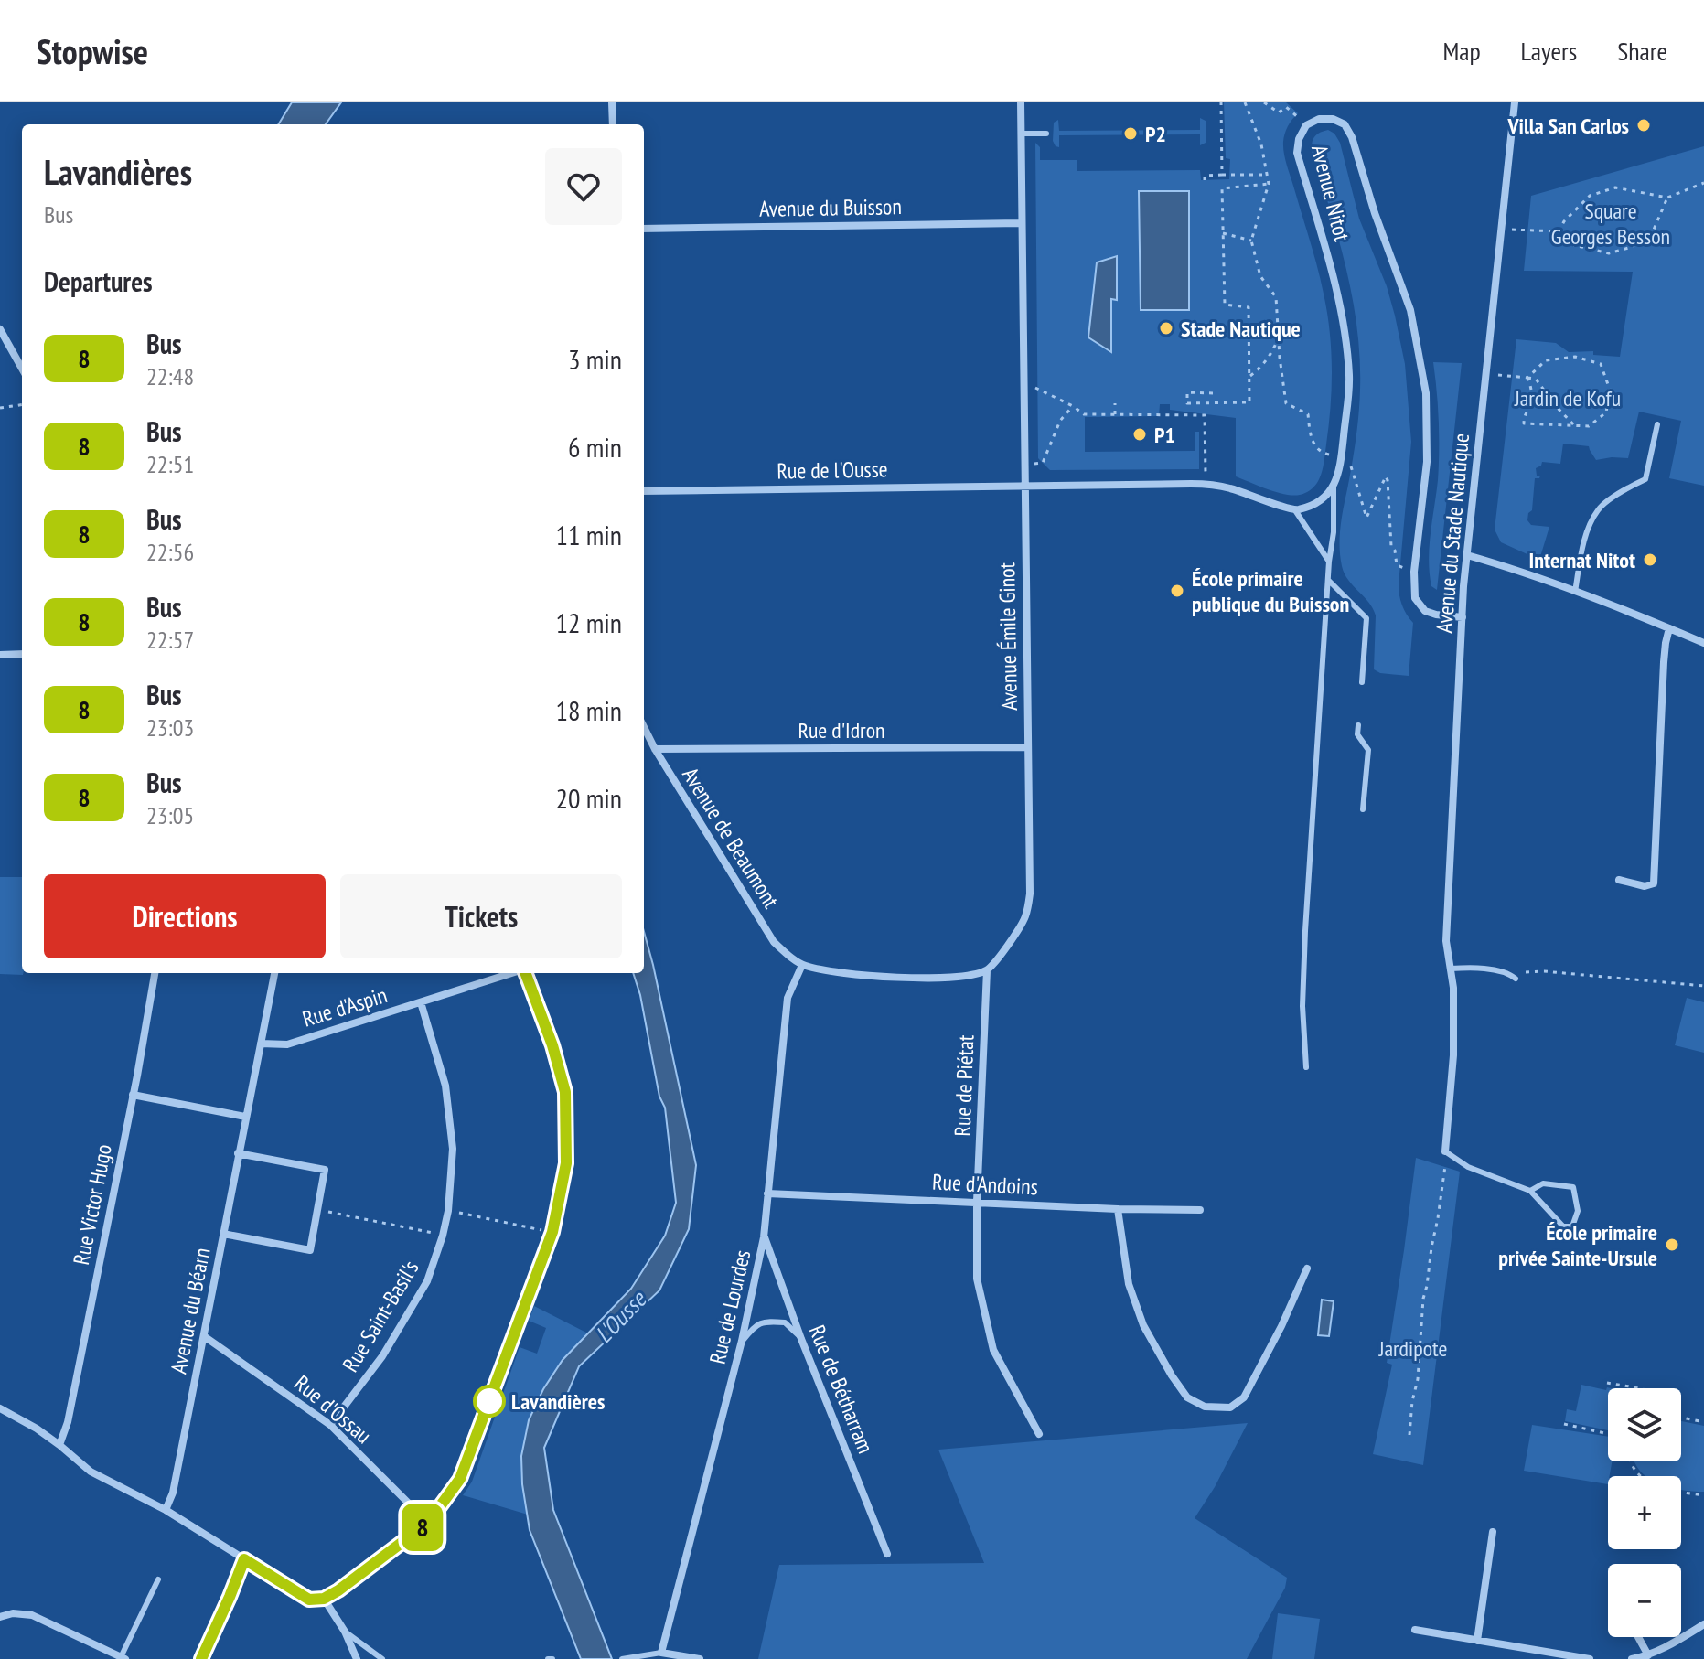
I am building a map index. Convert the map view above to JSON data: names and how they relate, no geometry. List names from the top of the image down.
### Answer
{
  "streets": {
    "street": [
      "Avenue Nitot",
      "Avenue du Buisson",
      "Rue de l'Ousse",
      "Avenue du Stade Nautique",
      "Avenue Émile Ginot",
      "Rue d'Idron",
      "Avenue de Beaumont",
      "Rue d'Aspin",
      "Rue de Piétat",
      "Rue d'Andoins",
      "Rue Victor Hugo",
      "Rue de Lourdes",
      "Avenue du Béarn",
      "Rue Saint-Basil's",
      "Rue de Bétharram",
      "Rue d'Ossau"
    ]
  },
  "crossings": [
    ["Avenue Nitot", "Avenue du Stade Nautique"],
    ["Avenue du Buisson", "Avenue Émile Ginot"],
    ["Rue de l'Ousse", "Avenue Émile Ginot"],
    ["Avenue Émile Ginot", "Rue d'Idron"],
    ["Avenue Émile Ginot", "Rue de Piétat"],
    ["Rue d'Idron", "Avenue de Beaumont"],
    ["Avenue de Beaumont", "Rue de Lourdes"],
    ["Rue d'Aspin", "Avenue du Béarn"],
    ["Rue d'Aspin", "Rue Saint-Basil's"],
    ["Rue de Piétat", "Rue d'Andoins"],
    ["Rue d'Andoins", "Rue de Lourdes"],
    ["Rue de Lourdes", "Rue de Bétharram"],
    ["Avenue du Béarn", "Rue d'Ossau"],
    ["Rue Saint-Basil's", "Rue d'Ossau"]
  ],
  "water": ["L'Ousse"],
  "parks": ["Square Georges Besson", "Jardin de Kofu", "Jardipote"],
  "places": [
    "Villa San Carlos",
    "P2",
    "Stade Nautique",
    "P1",
    "Internat Nitot",
    "École primaire publique du Buisson",
    "École primaire privée Sainte-Ursule",
    "Lavandières"
  ],
  "lines": ["bus line 8"],
  "page": {
    "header": "Stopwise",
    "nav": ["Map", "Layers", "Share"],
    "on_map": "8",
    "heading": [
      ["Lavandières", "Bus"],
      "Departures"
    ],
    "list": [
      {
        "mark": "8",
        "name": "Bus",
        "note": "22:48",
        "value": "3 min"
      },
      {
        "mark": "8",
        "name": "Bus",
        "note": "22:51",
        "value": "6 min"
      },
      {
        "mark": "8",
        "name": "Bus",
        "note": "22:56",
        "value": "11 min"
      },
      {
        "mark": "8",
        "name": "Bus",
        "note": "22:57",
        "value": "12 min"
      },
      {
        "mark": "8",
        "name": "Bus",
        "note": "23:03",
        "value": "18 min"
      },
      {
        "mark": "8",
        "name": "Bus",
        "note": "23:05",
        "value": "20 min"
      }
    ],
    "buttons": ["Directions", "Tickets"],
    "map_buttons": ["+", "−"]
  }
}
